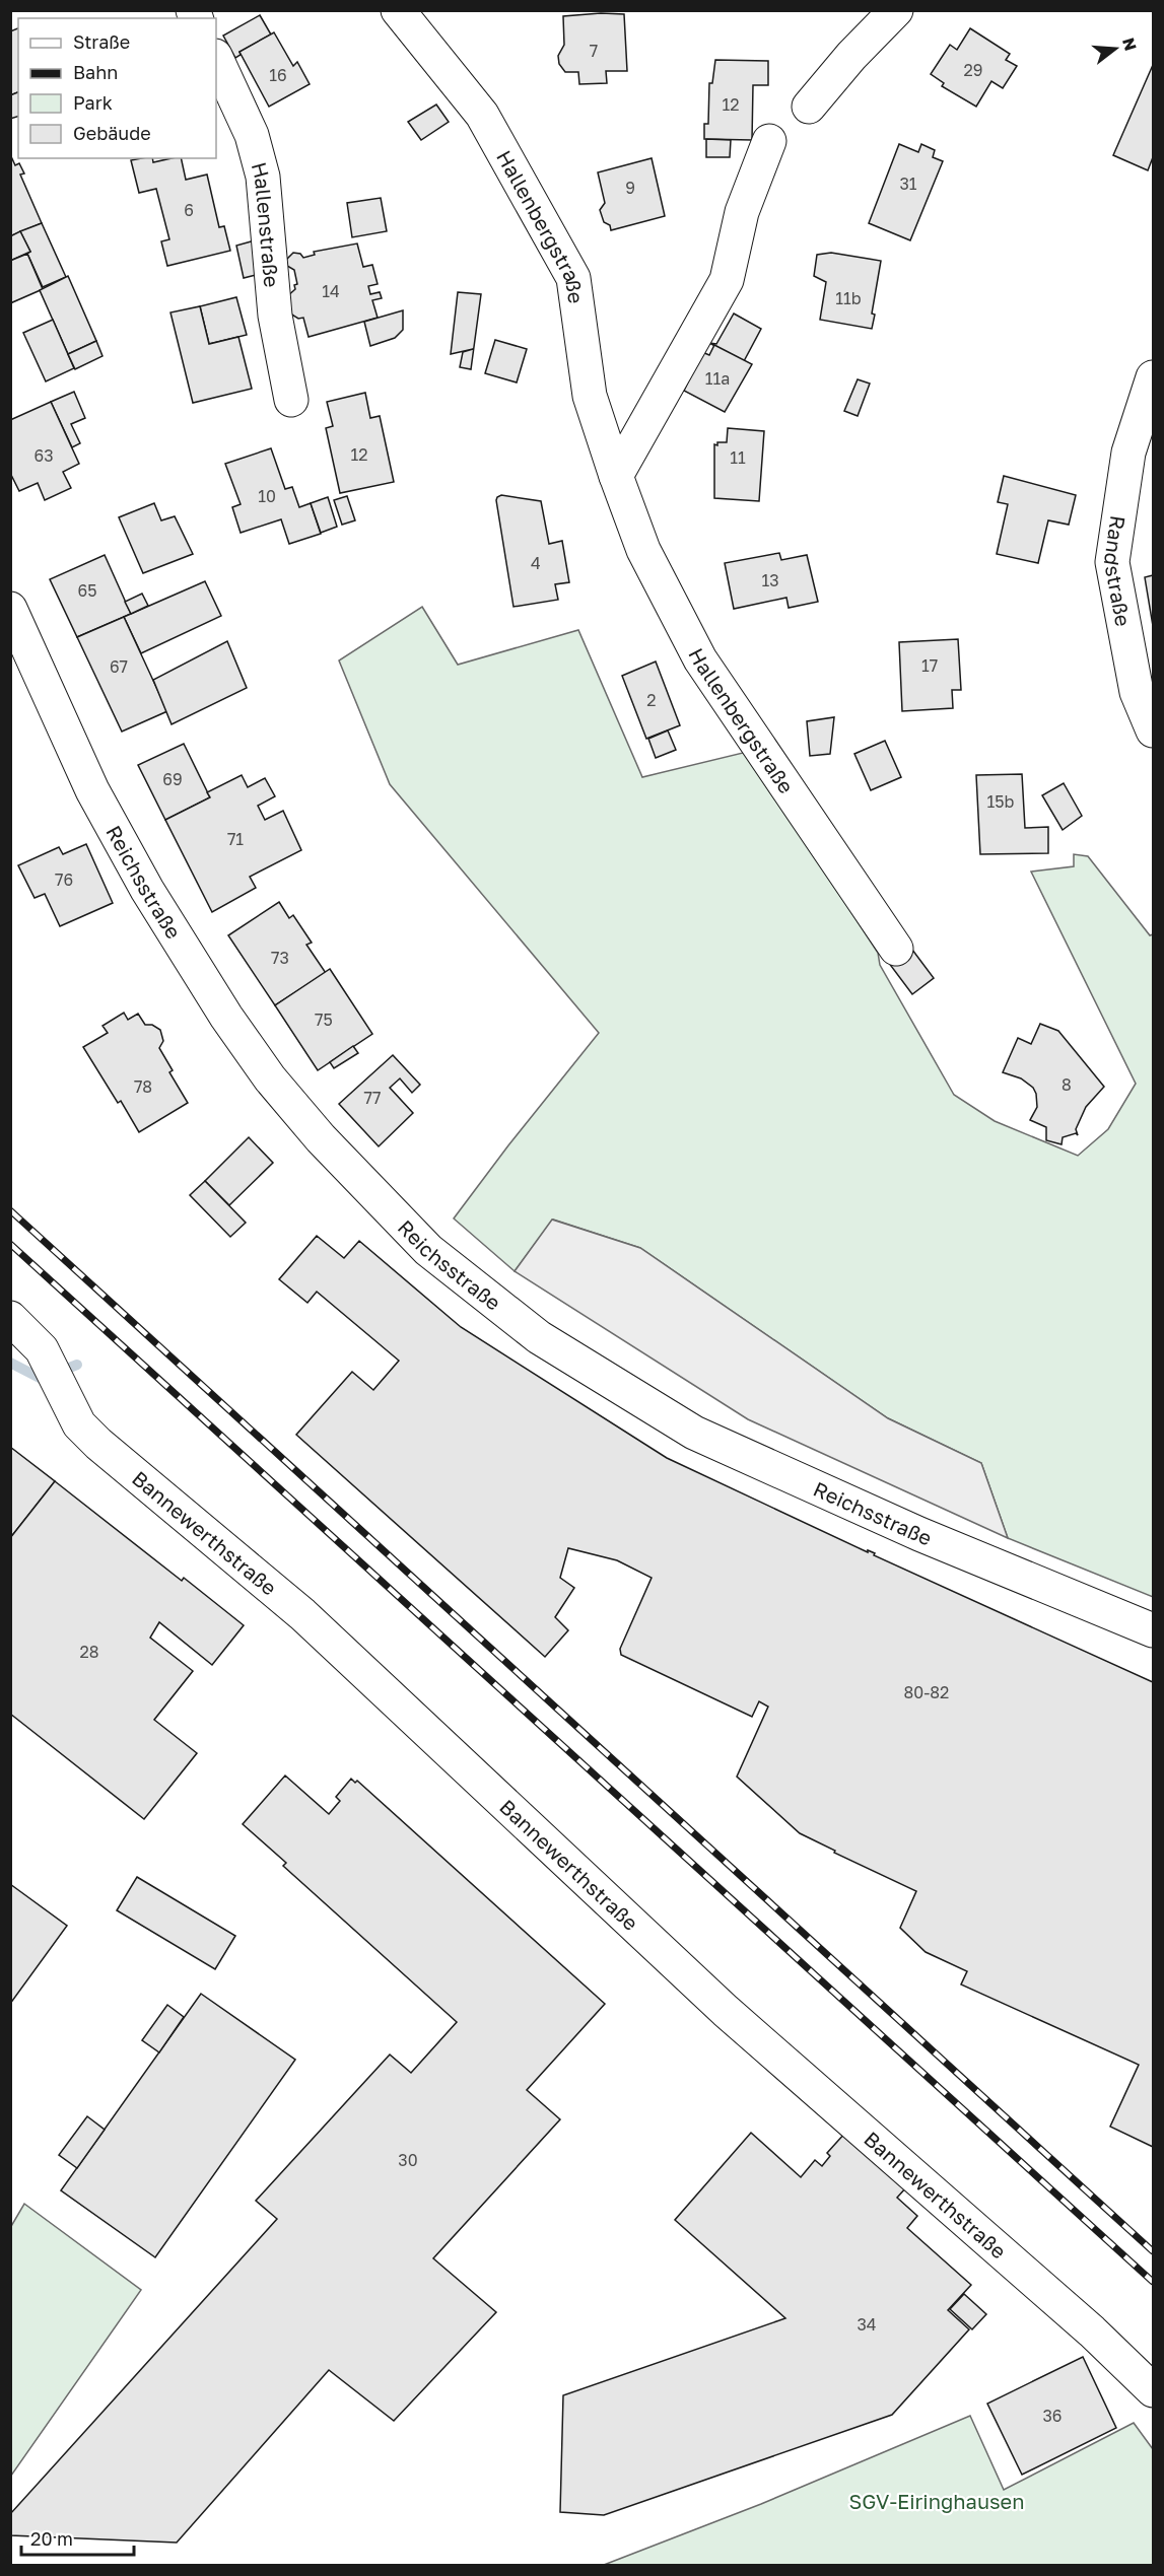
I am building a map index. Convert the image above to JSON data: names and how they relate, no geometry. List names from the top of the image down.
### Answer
{
  "streets": {
    "street": [
      "Hallenstraße",
      "Hallenbergstraße",
      "Randstraße",
      "Reichsstraße",
      "Bannewerthstraße"
    ]
  },
  "parks": ["SGV-Eiringhausen"],
  "house_numbers": [
    "7",
    "29",
    "16",
    "12",
    "31",
    "9",
    "6",
    "14",
    "11b",
    "11a",
    "12",
    "63",
    "11",
    "10",
    "4",
    "13",
    "65",
    "17",
    "67",
    "2",
    "69",
    "15b",
    "71",
    "76",
    "73",
    "75",
    "8",
    "78",
    "77",
    "28",
    "80-82",
    "30",
    "34",
    "36"
  ],
  "legend": [
    "Straße",
    "Bahn",
    "Park",
    "Gebäude"
  ],
  "scale_bar": "20 m",
  "north": "right"
}
